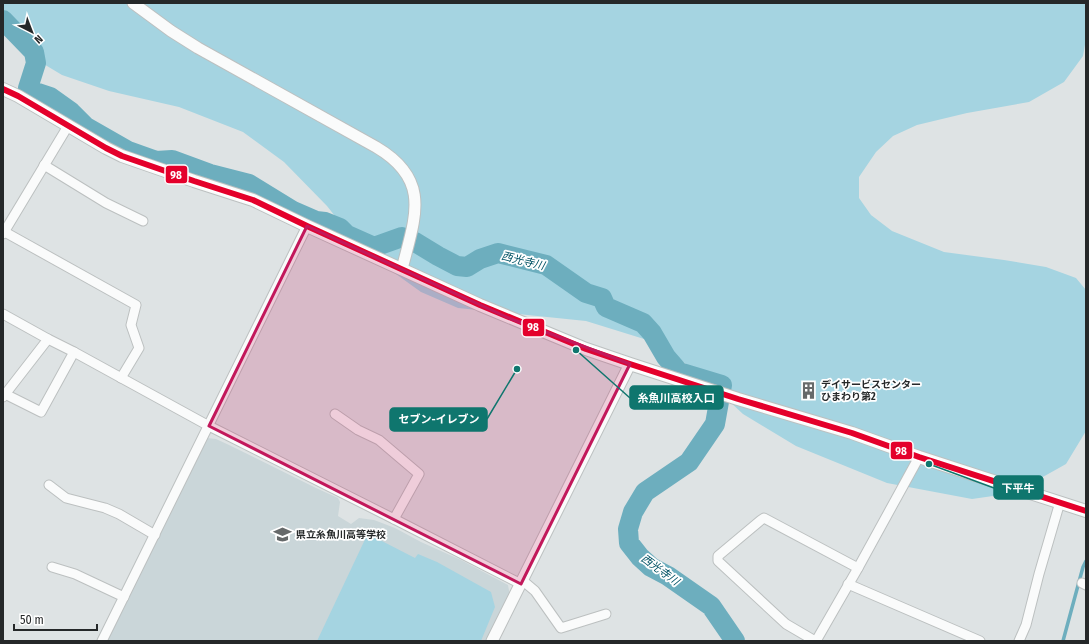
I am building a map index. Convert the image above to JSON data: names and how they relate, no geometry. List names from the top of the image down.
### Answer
{
  "water": ["西光寺川"],
  "places": {
    "other": ["糸魚川高校入口", "セブン-イレブン", "下平牛"],
    "building": ["デイサービスセンター ひまわり第2"],
    "school or university": ["県立糸魚川高等学校"]
  },
  "lines": ["transit line 98"],
  "scale_bar": "50 m",
  "north": "bottom right"
}
